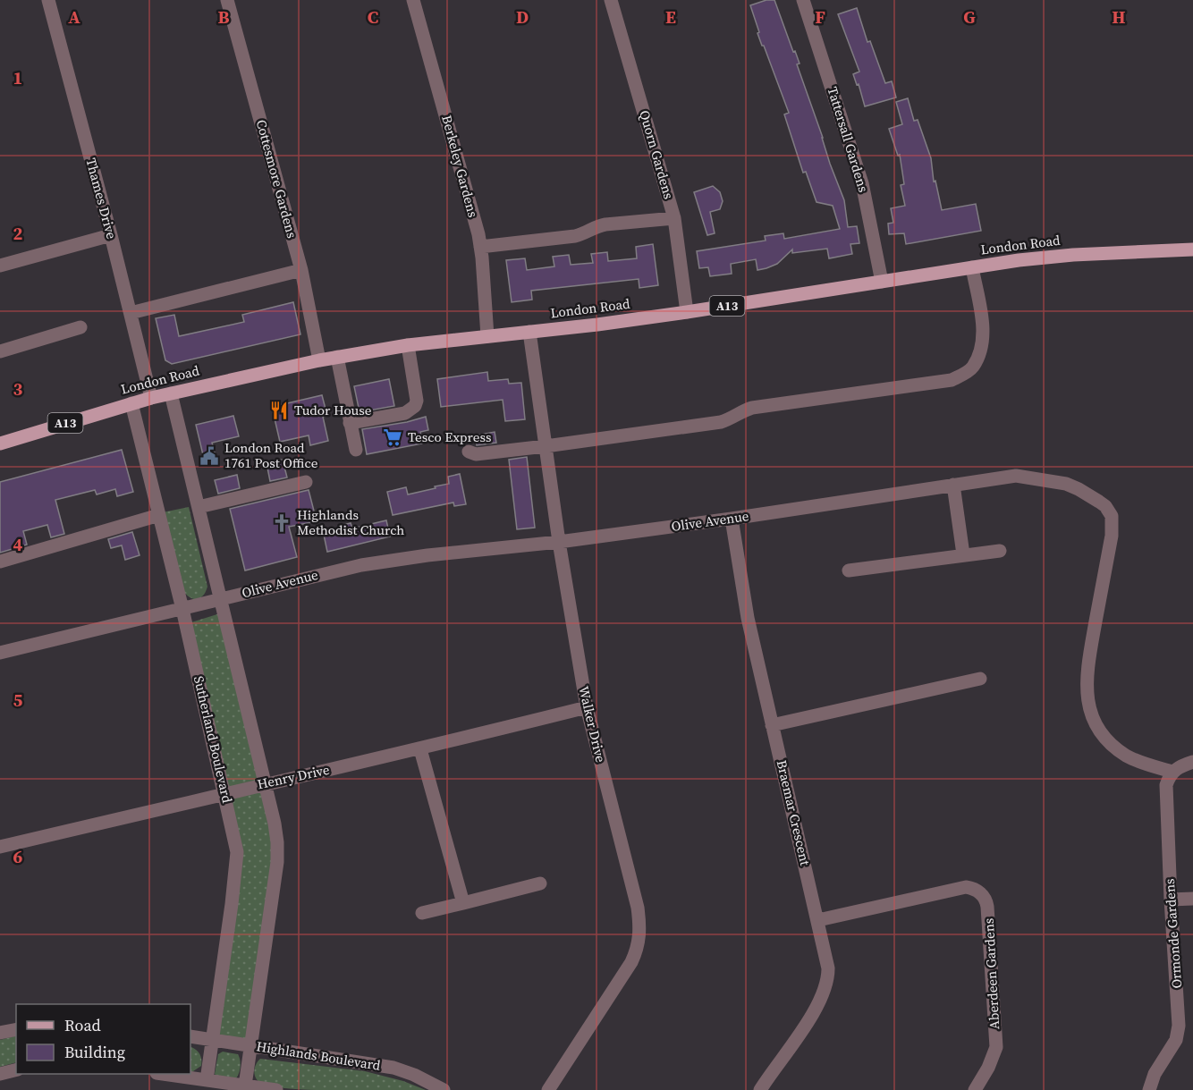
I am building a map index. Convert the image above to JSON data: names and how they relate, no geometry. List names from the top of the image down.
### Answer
{
  "streets": {
    "main road": ["London Road", "A13"],
    "street": [
      "Tattersall Gardens",
      "Quorn Gardens",
      "Berkeley Gardens",
      "Cottesmore Gardens",
      "Thames Drive",
      "Olive Avenue",
      "Walker Drive",
      "Sutherland Boulevard",
      "Henry Drive",
      "Braemar Crescent",
      "Ormonde Gardens",
      "Aberdeen Gardens",
      "Highlands Boulevard"
    ]
  },
  "crossings": [
    ["Tattersall Gardens", "London Road"],
    ["Quorn Gardens", "London Road"],
    ["Berkeley Gardens", "London Road"],
    ["Cottesmore Gardens", "London Road"],
    ["Thames Drive", "London Road"],
    ["London Road", "Walker Drive"],
    ["London Road", "Sutherland Boulevard"],
    ["Olive Avenue", "Walker Drive"],
    ["Olive Avenue", "Sutherland Boulevard"],
    ["Olive Avenue", "Braemar Crescent"],
    ["Olive Avenue", "Ormonde Gardens"],
    ["Walker Drive", "Henry Drive"],
    ["Sutherland Boulevard", "Henry Drive"],
    ["Sutherland Boulevard", "Highlands Boulevard"],
    ["Braemar Crescent", "Aberdeen Gardens"]
  ],
  "places": {
    "restaurant": ["Tudor House"],
    "supermarket": ["Tesco Express"],
    "public building": ["London Road 1761 Post Office"],
    "church": ["Highlands Methodist Church"]
  },
  "legend": ["Road", "Building"],
  "grid": {
    "columns": [
      "A",
      "B",
      "C",
      "D",
      "E",
      "F",
      "G",
      "H"
    ],
    "rows": [
      "1",
      "2",
      "3",
      "4",
      "5",
      "6"
    ]
  }
}
